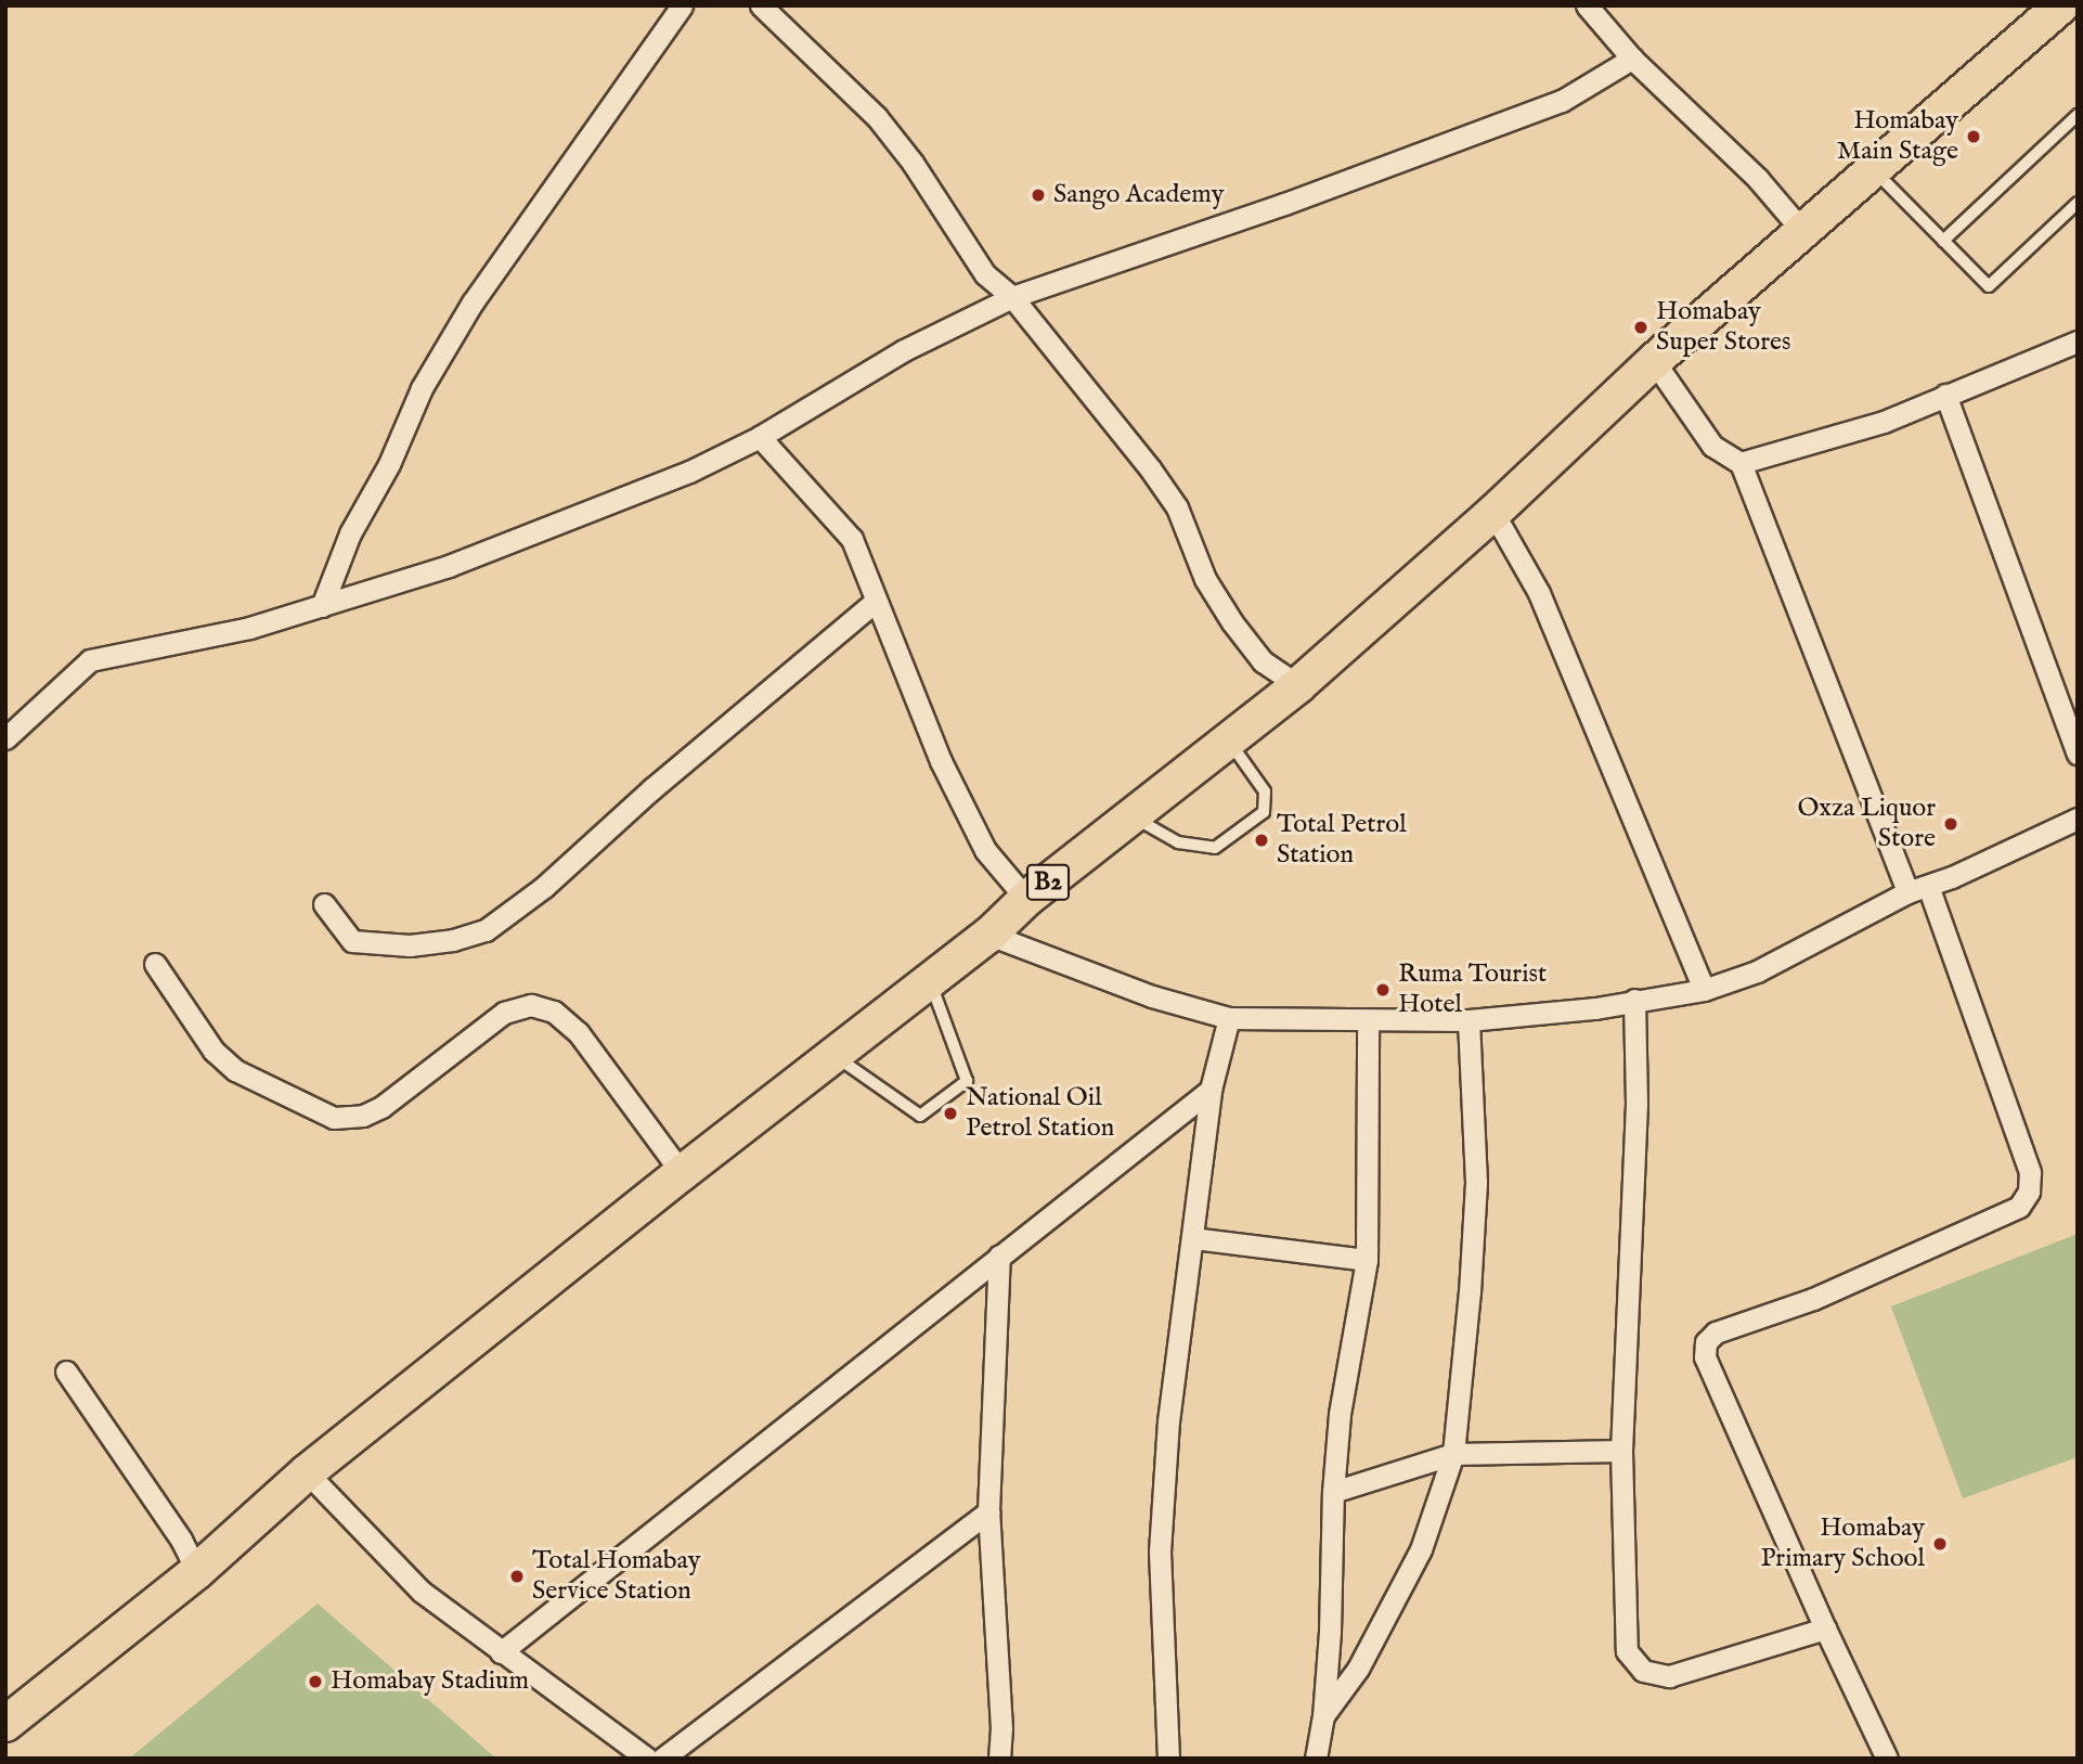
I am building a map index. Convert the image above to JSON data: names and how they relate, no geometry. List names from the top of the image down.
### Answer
{
  "streets": {
    "highway": ["B2"]
  },
  "places": [
    "Homabay Main Stage",
    "Sango Academy",
    "Homabay Super Stores",
    "Oxza Liquor Store",
    "Total Petrol Station",
    "Ruma Tourist Hotel",
    "National Oil Petrol Station",
    "Homabay Primary School",
    "Total Homabay Service Station",
    "Homabay Stadium"
  ]
}
